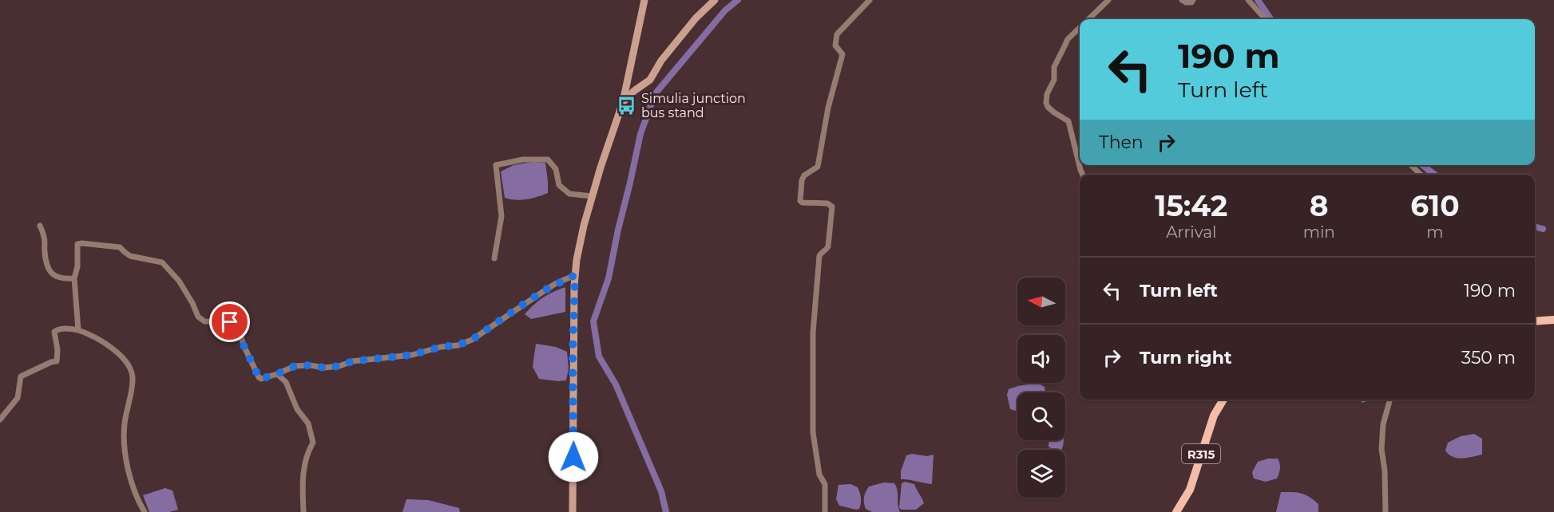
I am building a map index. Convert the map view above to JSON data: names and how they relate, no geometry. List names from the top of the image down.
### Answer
{
  "streets": {
    "main road": ["R315"]
  },
  "places": {
    "bus stop": ["Simulia junction bus stand"]
  },
  "north": "left",
  "page": {
    "turn": ["190 m", "Turn left"],
    "then": "Then",
    "eta": [
      "15:42",
      "Arrival",
      "8",
      "min",
      "610",
      "m"
    ],
    "list": [
      {
        "name": "Turn left",
        "value": "190 m"
      },
      {
        "name": "Turn right",
        "value": "350 m"
      }
    ]
  }
}
